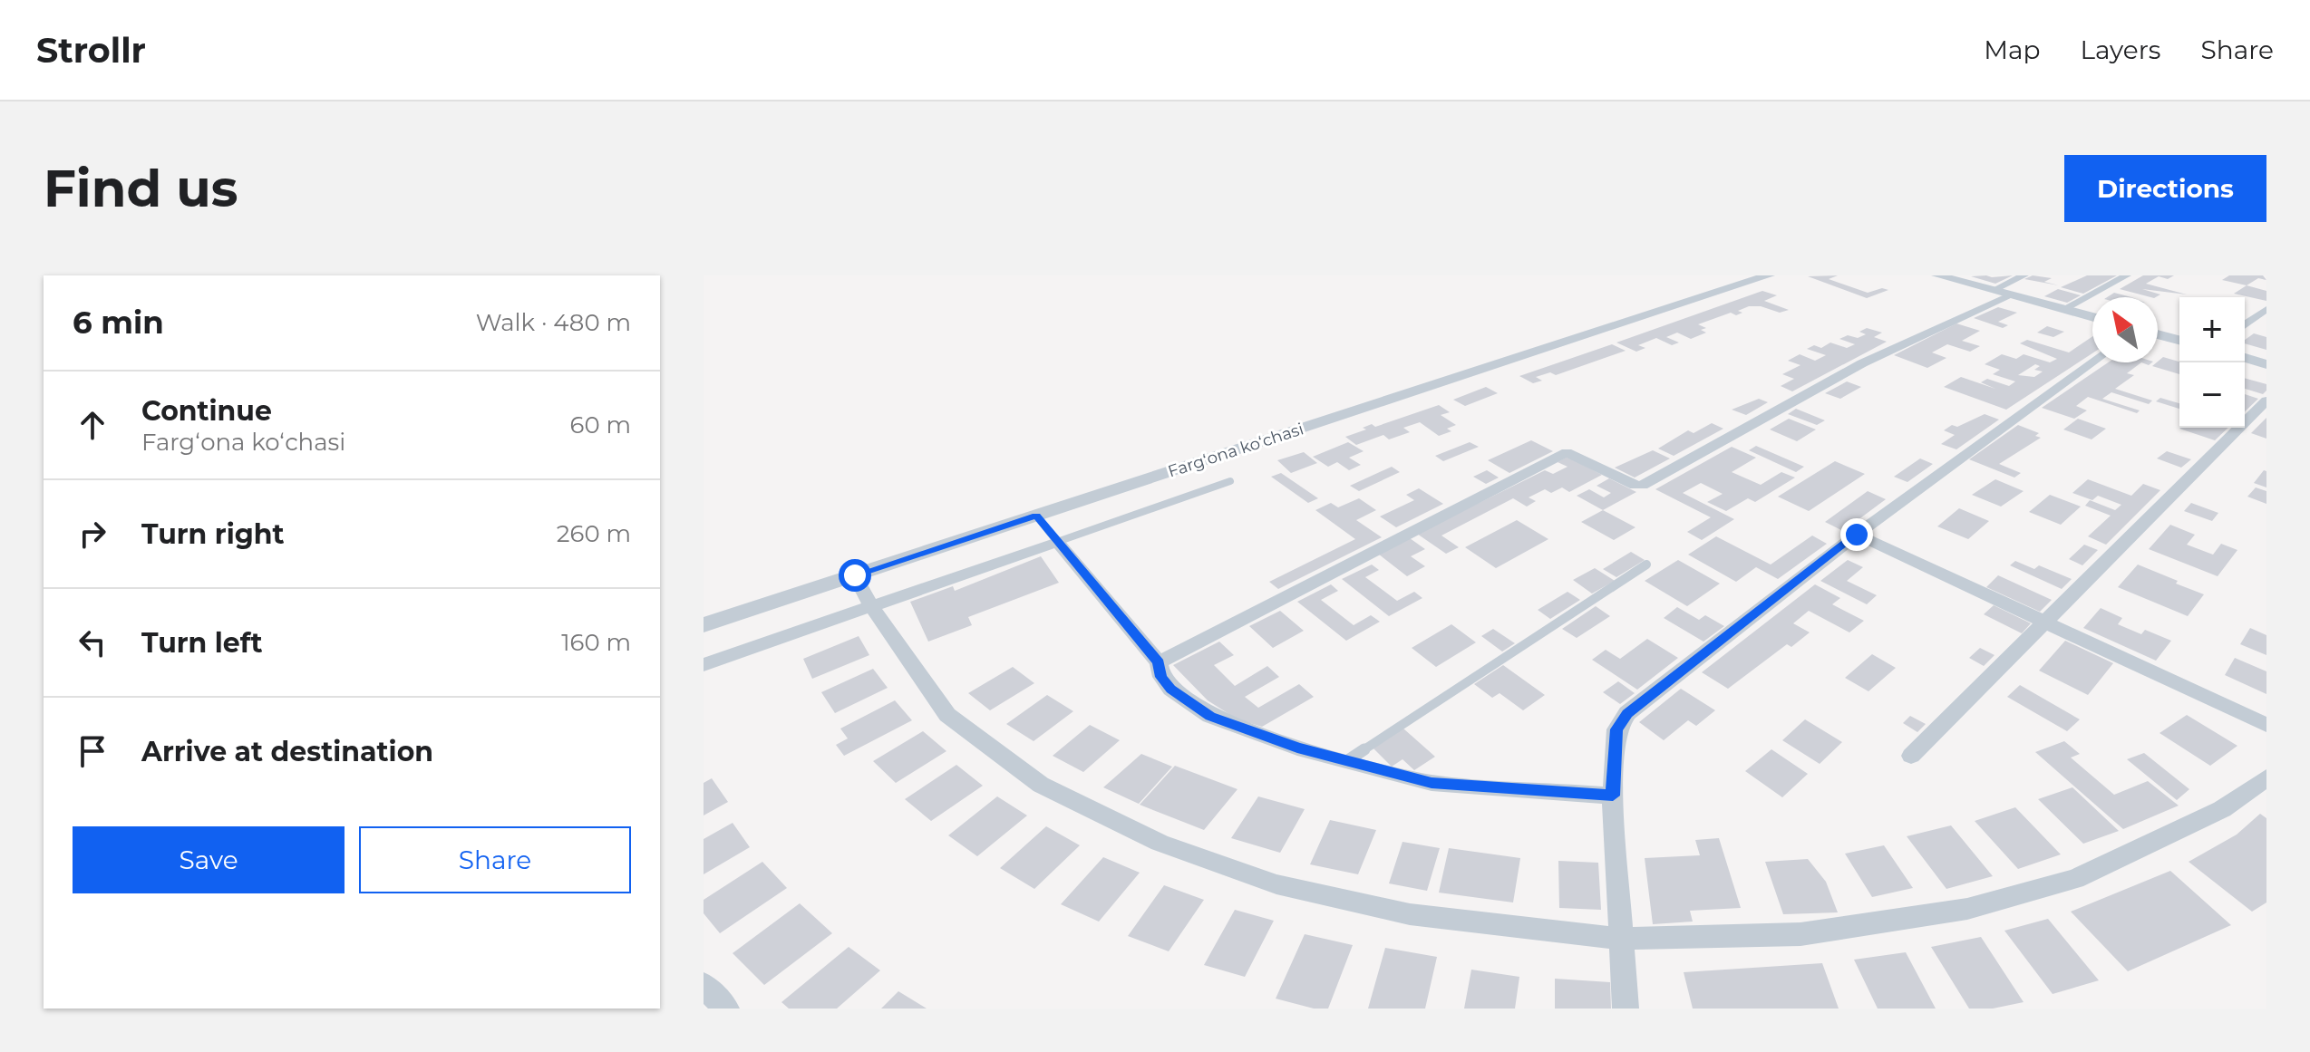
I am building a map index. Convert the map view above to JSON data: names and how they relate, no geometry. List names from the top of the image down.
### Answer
{
  "streets": {
    "street": ["Fargʻona koʻchasi"]
  },
  "north": "top left",
  "page": {
    "header": "Strollr",
    "nav": ["Map", "Layers", "Share"],
    "buttons": [
      "Directions",
      ["Save", "Share"]
    ],
    "title": "Find us",
    "heading": ["6 min", "Walk · 480 m"],
    "map_buttons": ["+", "−"],
    "list": [
      ["Continue", "Fargʻona koʻchasi", "60 m"],
      ["Turn right", "260 m"],
      ["Turn left", "160 m"],
      "Arrive at destination"
    ]
  }
}
